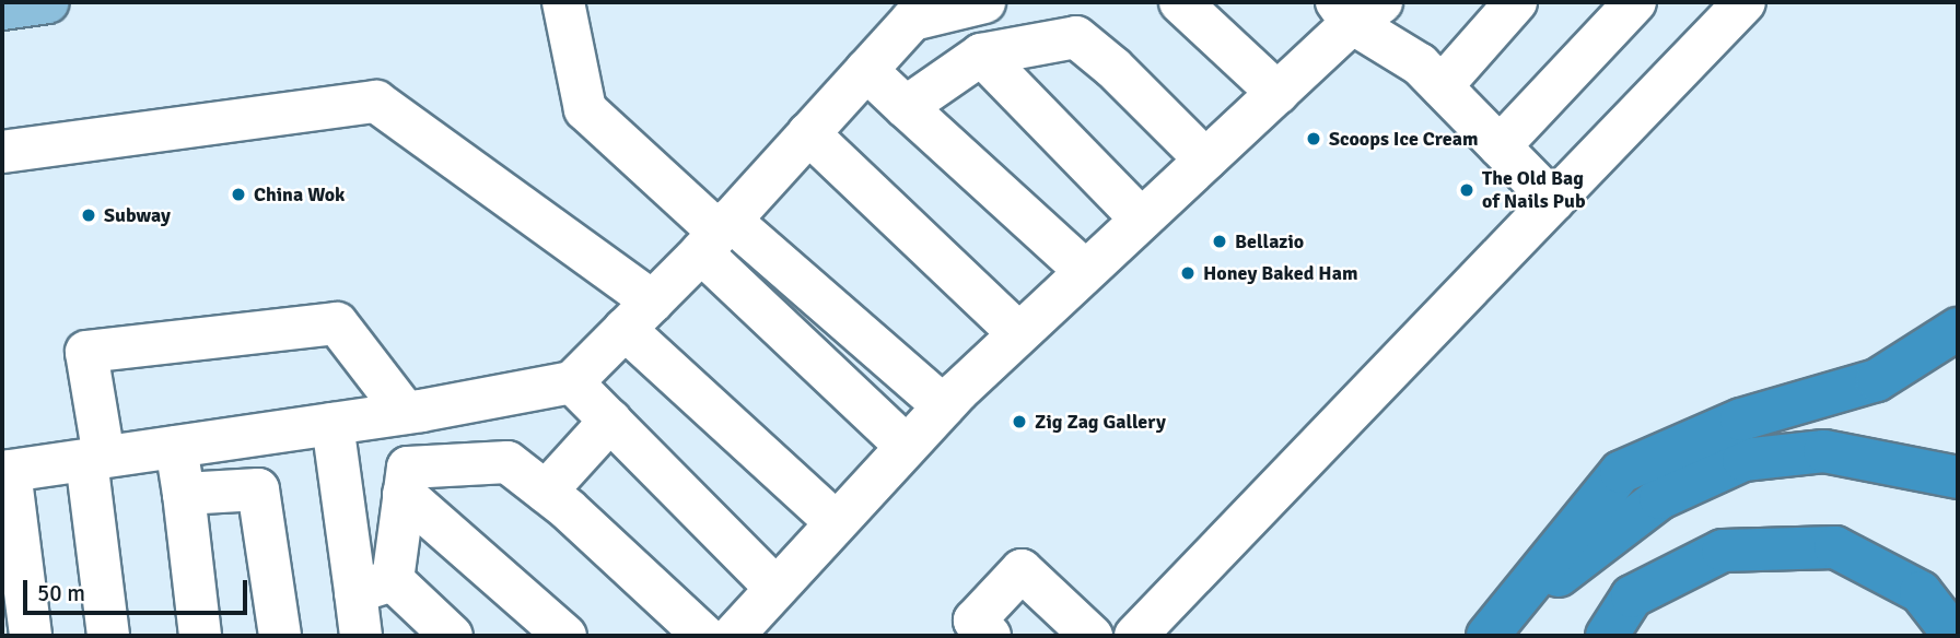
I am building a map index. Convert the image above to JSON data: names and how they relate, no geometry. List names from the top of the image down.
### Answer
{
  "places": [
    "Scoops Ice Cream",
    "The Old Bag of Nails Pub",
    "China Wok",
    "Subway",
    "Bellazio",
    "Honey Baked Ham",
    "Zig Zag Gallery"
  ],
  "scale_bar": "50 m"
}
